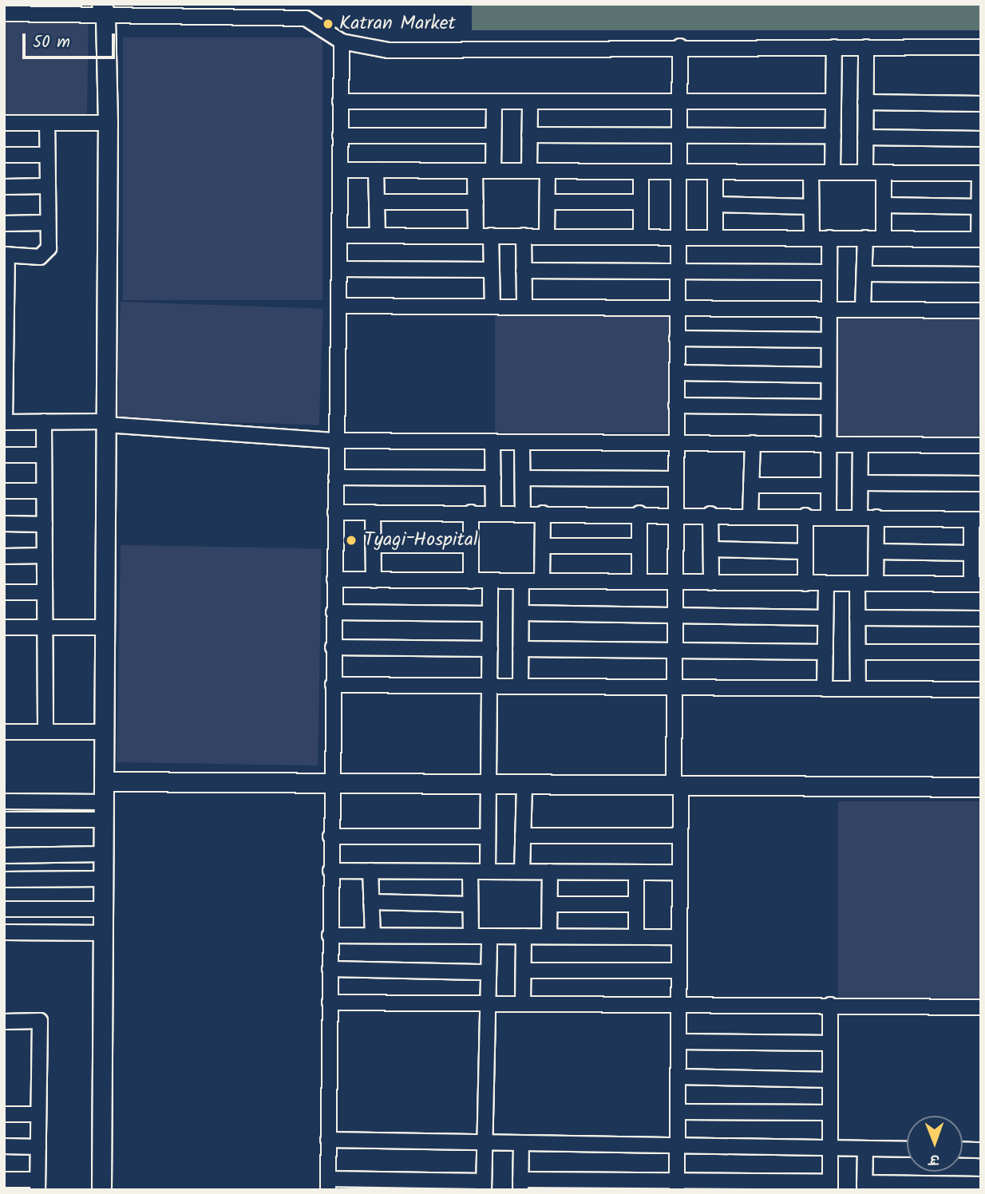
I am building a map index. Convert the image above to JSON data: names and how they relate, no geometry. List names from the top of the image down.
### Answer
{
  "places": ["Katran Market", "Tyagi Hospital"],
  "scale_bar": "50 m",
  "north": "bottom"
}
